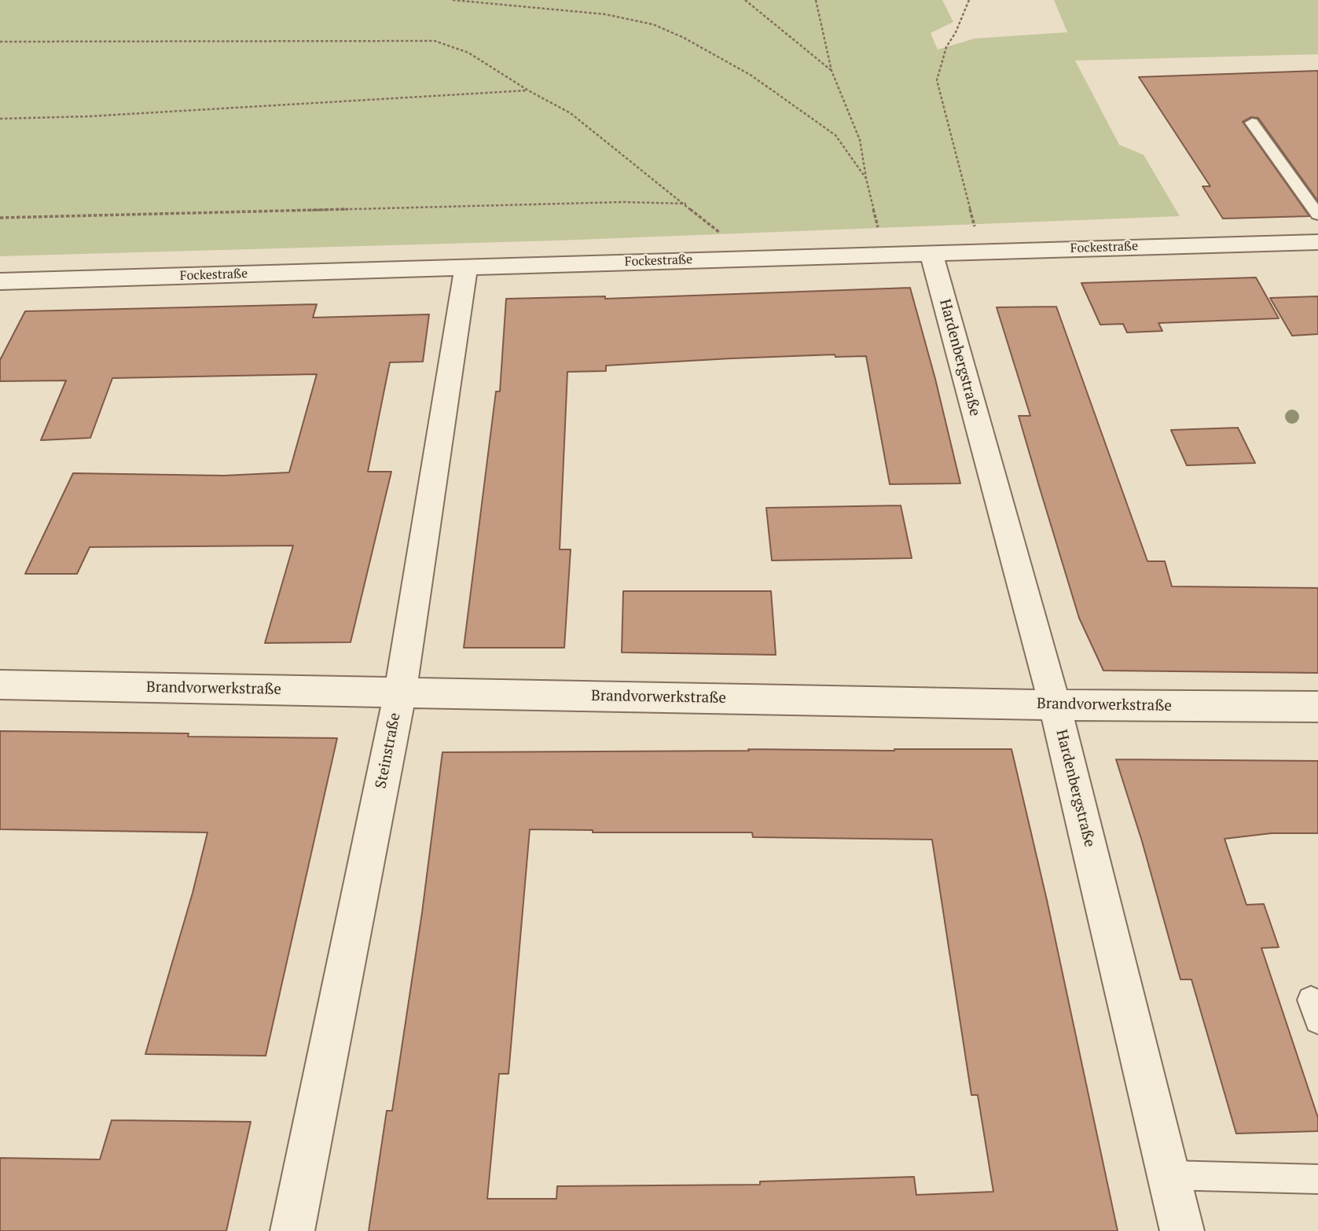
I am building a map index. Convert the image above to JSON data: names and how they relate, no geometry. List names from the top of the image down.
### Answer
{
  "streets": {
    "street": [
      "Fockestraße",
      "Hardenbergstraße",
      "Brandvorwerkstraße",
      "Steinstraße"
    ]
  },
  "crossings": [
    ["Fockestraße", "Hardenbergstraße"],
    ["Fockestraße", "Steinstraße"],
    ["Hardenbergstraße", "Brandvorwerkstraße"],
    ["Brandvorwerkstraße", "Steinstraße"]
  ]
}
